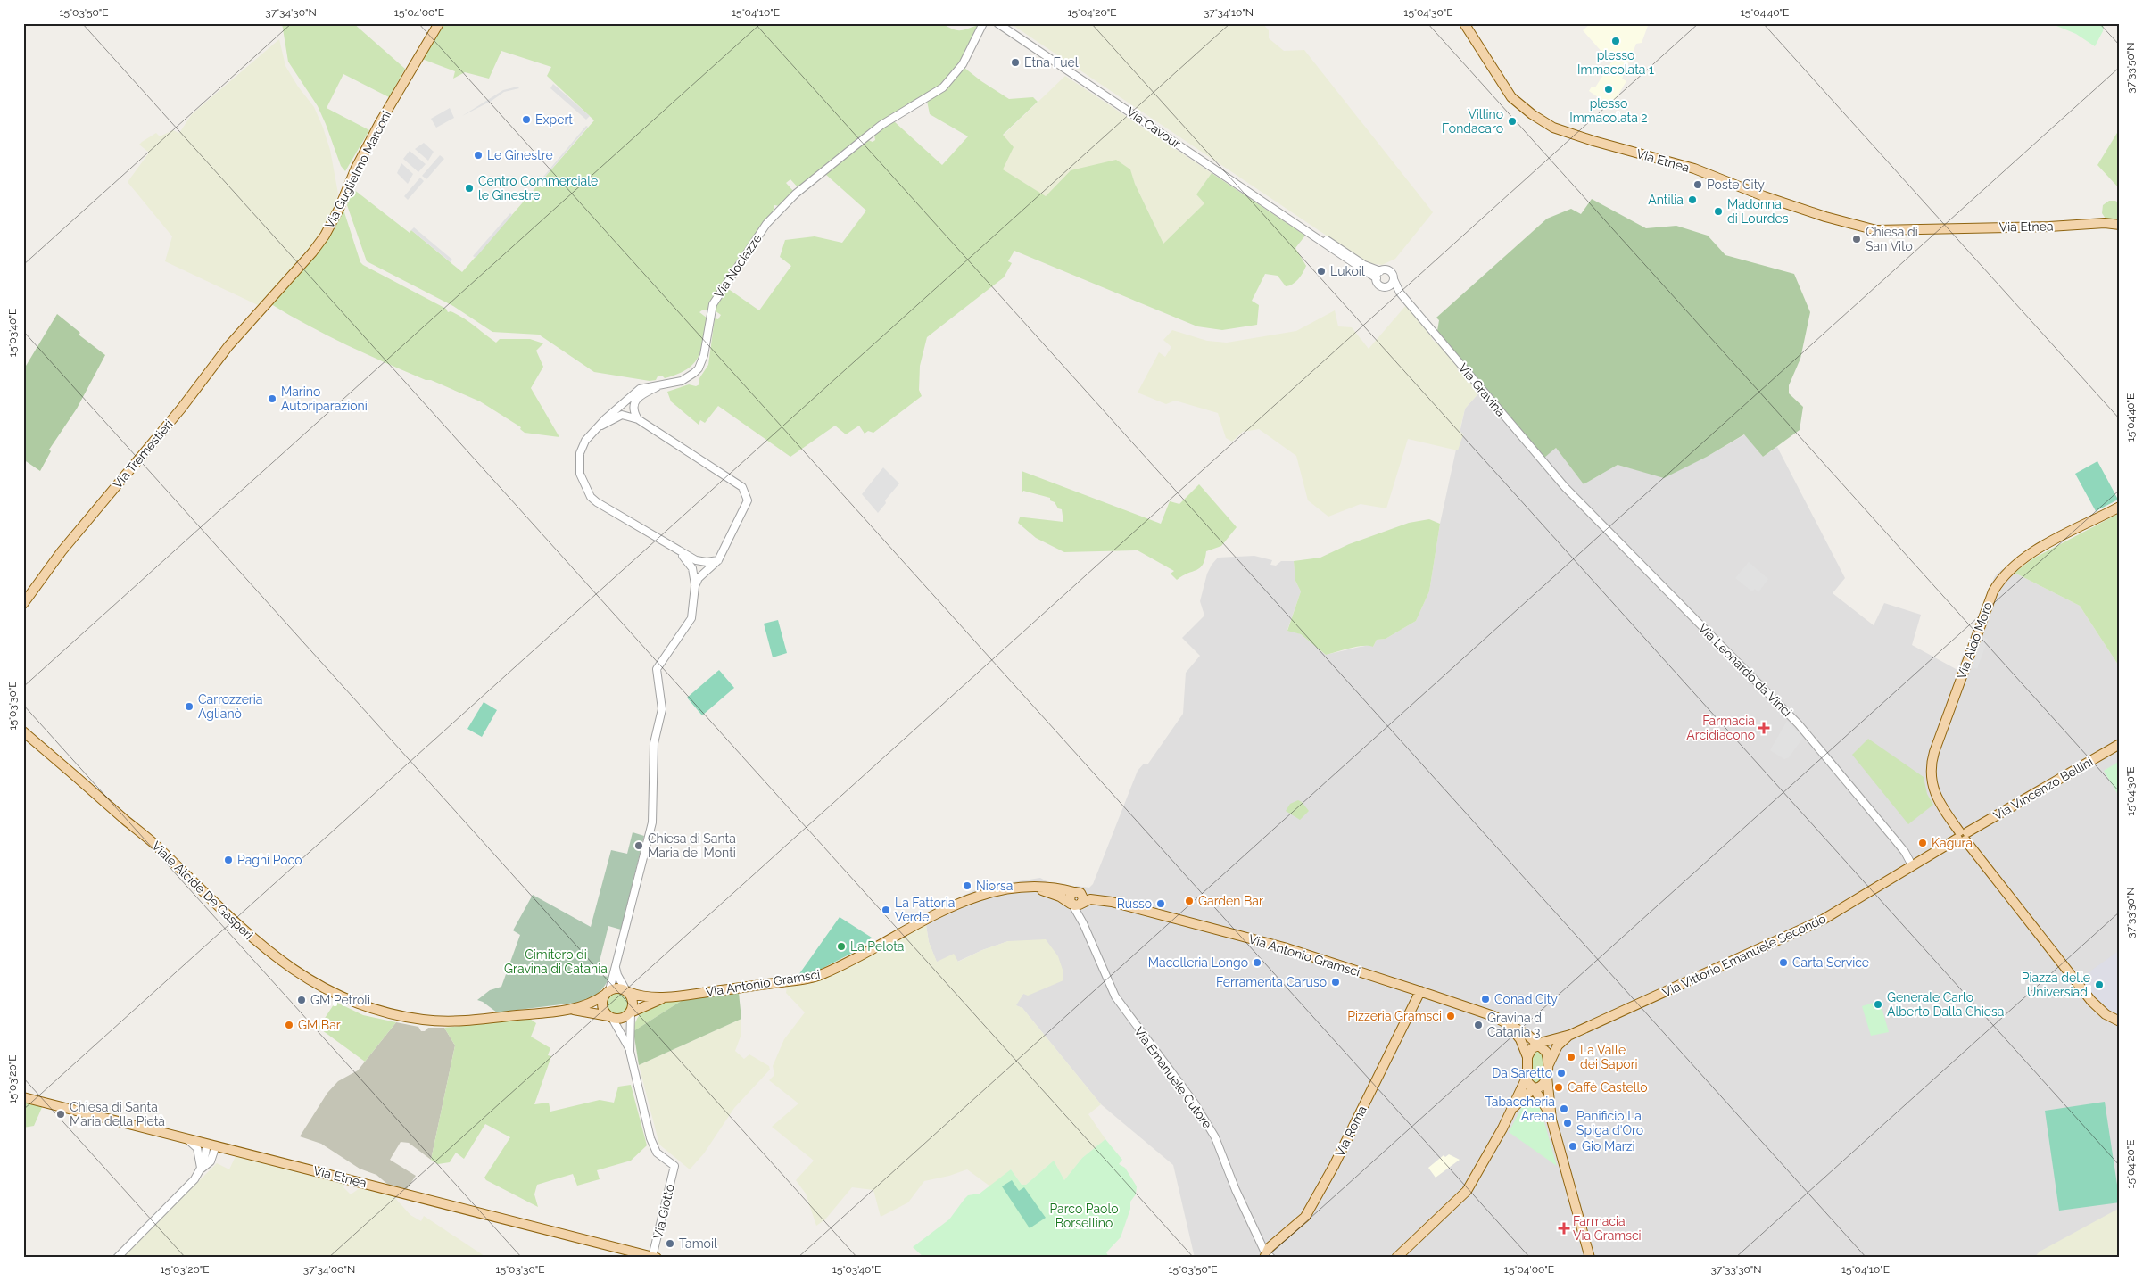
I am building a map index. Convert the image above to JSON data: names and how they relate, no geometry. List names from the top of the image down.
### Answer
{
  "streets": {
    "main road": [
      "Via Etnea",
      "Via Guglielmo Marconi",
      "Via Tremestieri",
      "Via Aldo Moro",
      "Via Vincenzo Bellini",
      "Viale Alcide De Gasperi",
      "Via Antonio Gramsci",
      "Via Vittorio Emanuele Secondo",
      "Via Roma"
    ],
    "street": [
      "Via Cavour",
      "Via Nociazze",
      "Via Gravina",
      "Via Leonardo da Vinci",
      "Via Emanuele Cutore",
      "Via Giotto"
    ]
  },
  "crossings": [
    ["Via Etnea", "Via Giotto"],
    ["Via Guglielmo Marconi", "Via Tremestieri"],
    ["Via Gravina", "Via Leonardo da Vinci"],
    ["Via Aldo Moro", "Via Vincenzo Bellini"],
    ["Via Leonardo da Vinci", "Via Vincenzo Bellini"],
    ["Via Leonardo da Vinci", "Via Vittorio Emanuele Secondo"],
    ["Via Vincenzo Bellini", "Via Vittorio Emanuele Secondo"],
    ["Via Antonio Gramsci", "Via Vittorio Emanuele Secondo"],
    ["Via Antonio Gramsci", "Via Roma"],
    ["Via Emanuele Cutore", "Via Roma"]
  ],
  "parks": ["Cimitero di Gravina di Catania", "Parco Paolo Borsellino"],
  "places": {
    "other": [
      "plesso Immacolata 1",
      "Etna Fuel",
      "plesso Immacolata 2",
      "Expert",
      "Villino Fondacaro",
      "Le Ginestre",
      "Poste City",
      "Centro Commerciale le Ginestre",
      "Antilia",
      "Madonna di Lourdes",
      "Chiesa di San Vito",
      "Lukoil",
      "Marino Autoriparazioni",
      "Carrozzeria Aglianò",
      "Kagura",
      "Chiesa di Santa Maria dei Monti",
      "Paghi Poco",
      "Niorsa",
      "Garden Bar",
      "Russo",
      "La Fattoria Verde",
      "La Pelota",
      "Macelleria Longo",
      "Carta Service",
      "Ferramenta Caruso",
      "Piazza delle Universiadi",
      "Conad City",
      "GM Petroli",
      "Generale Carlo Alberto Dalla Chiesa",
      "Pizzeria Gramsci",
      "GM Bar",
      "Gravina di Catania 3",
      "La Valle dei Sapori",
      "Da Saretto",
      "Caffè Castello",
      "Tabaccheria Arena",
      "Chiesa di Santa Maria della Pietà",
      "Panificio La Spiga d'Oro",
      "Gio Marzi",
      "Tamoil"
    ],
    "health": ["Farmacia Arcidiacono", "Farmacia Via Gramsci"]
  },
  "coordinates": [
    "15°03'50\"E",
    "37°34'30\"N",
    "15°04'00\"E",
    "15°04'10\"E",
    "15°04'20\"E",
    "37°34'10\"N",
    "15°04'30\"E",
    "15°04'40\"E",
    "37°33'50\"N",
    "15°03'40\"E",
    "15°03'30\"E",
    "37°33'30\"N",
    "15°03'20\"E",
    "37°34'00\"N"
  ]
}
